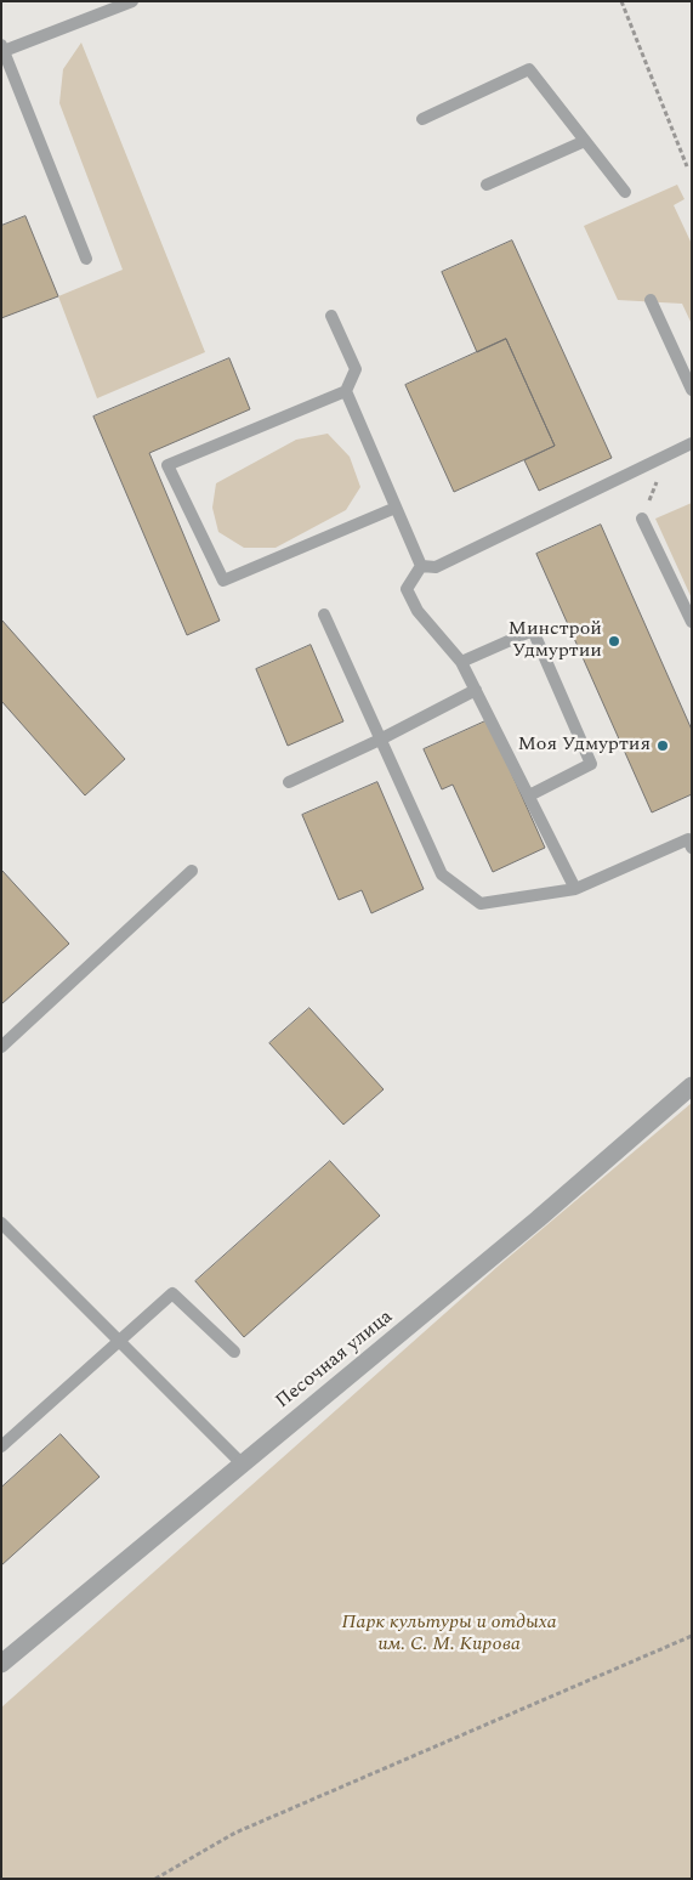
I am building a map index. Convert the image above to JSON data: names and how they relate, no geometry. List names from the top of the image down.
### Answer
{
  "streets": {
    "street": ["Песочная улица"]
  },
  "parks": ["Парк культуры и отдыха им. С. М. Кирова"],
  "places": ["Минстрой Удмуртии", "Моя Удмуртия"]
}
